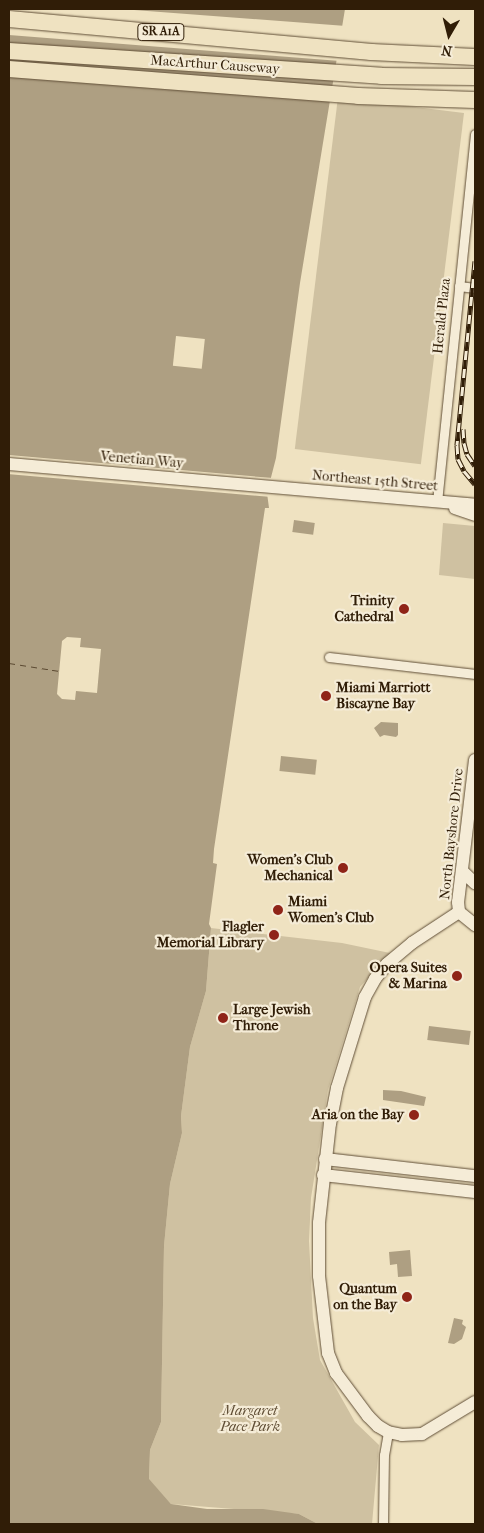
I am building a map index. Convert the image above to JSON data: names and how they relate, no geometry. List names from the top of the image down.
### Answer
{
  "streets": {
    "highway": ["SR A1A", "MacArthur Causeway"],
    "street": [
      "Herald Plaza",
      "Venetian Way",
      "Northeast 15th Street",
      "North Bayshore Drive"
    ]
  },
  "crossings": [
    ["Herald Plaza", "Northeast 15th Street"],
    ["Venetian Way", "Northeast 15th Street"]
  ],
  "parks": ["Margaret Pace Park"],
  "places": [
    "Trinity Cathedral",
    "Miami Marriott Biscayne Bay",
    "Women's Club Mechanical",
    "Miami Women's Club",
    "Flagler Memorial Library",
    "Opera Suites & Marina",
    "Large Jewish Throne",
    "Aria on the Bay",
    "Quantum on the Bay"
  ],
  "north": "bottom"
}
